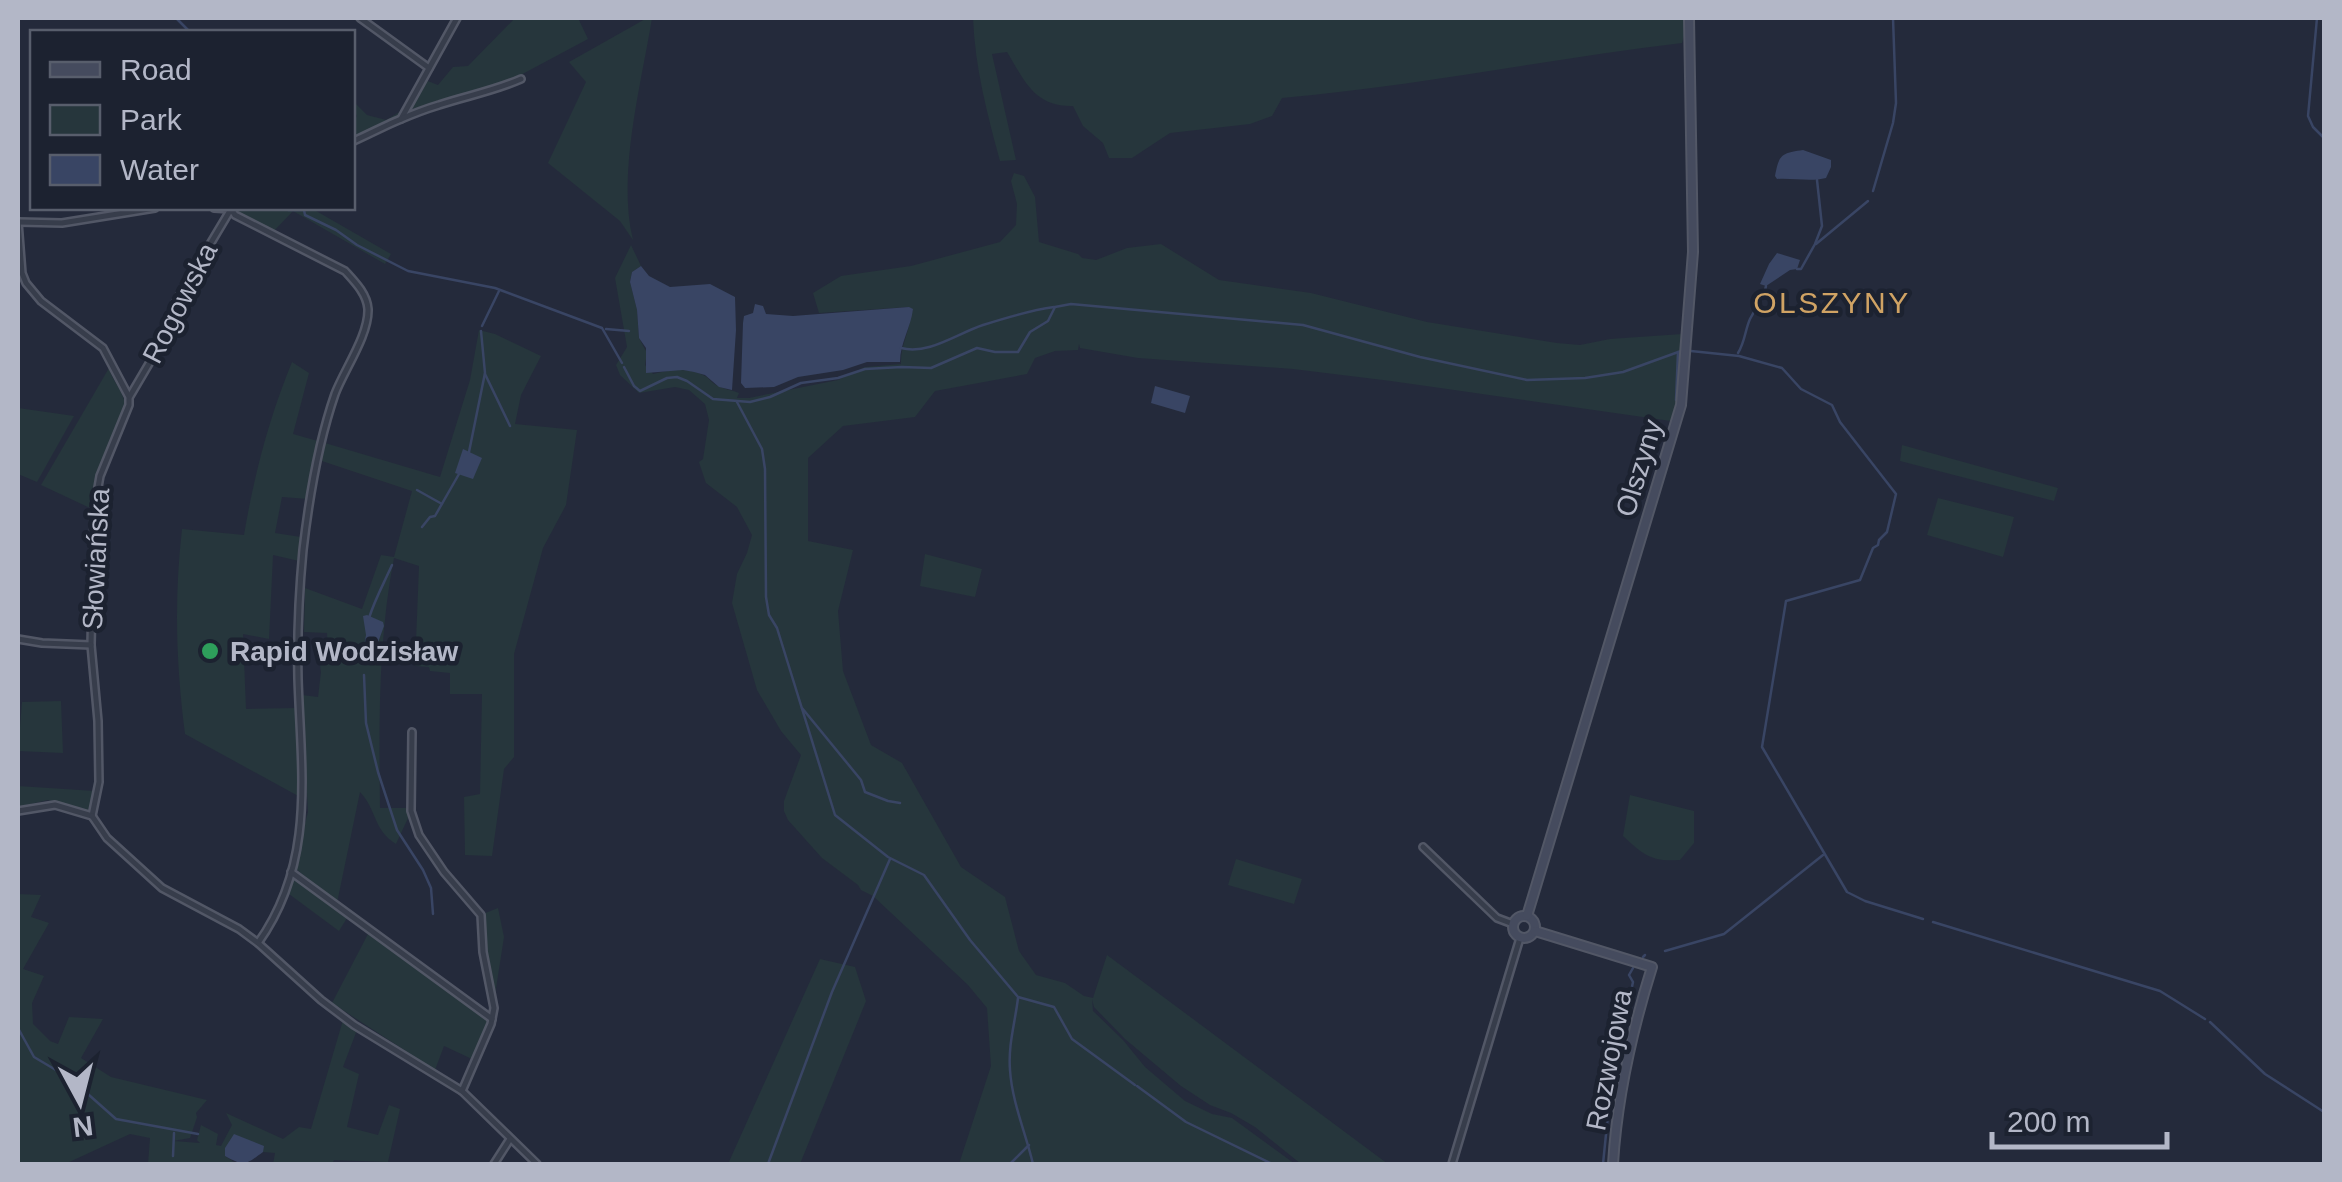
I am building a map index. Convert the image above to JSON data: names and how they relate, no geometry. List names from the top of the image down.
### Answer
{
  "streets": {
    "street": [
      "Rogowska",
      "Olszyny",
      "Słowiańska",
      "Rozwojowa"
    ]
  },
  "crossings": [
    ["Rogowska", "Słowiańska"],
    ["Olszyny", "Rozwojowa"]
  ],
  "districts": ["OLSZYNY"],
  "places": ["Rapid Wodzisław"],
  "legend": ["Road", "Park", "Water"],
  "scale_bar": "200 m",
  "north": "bottom"
}
